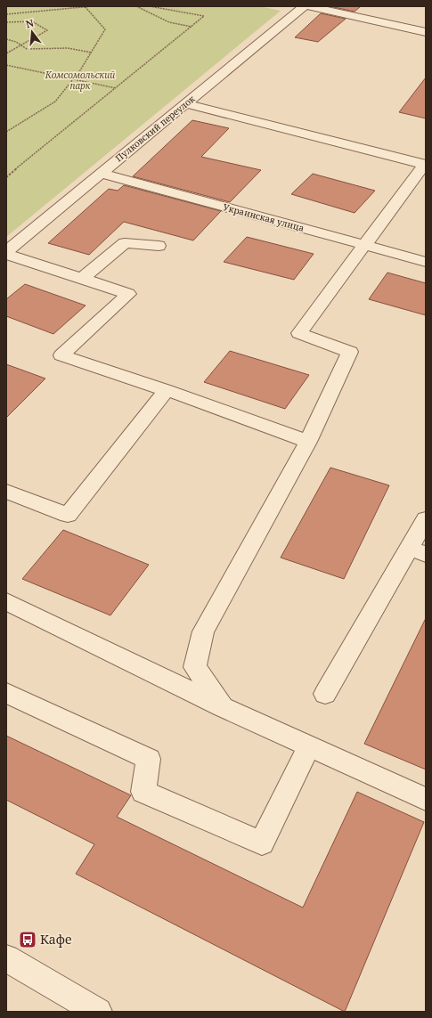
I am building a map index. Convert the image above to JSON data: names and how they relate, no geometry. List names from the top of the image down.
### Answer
{
  "streets": {
    "street": ["Пулковский переулок", "Украинская улица"]
  },
  "crossings": [
    ["Пулковский переулок", "Украинская улица"]
  ],
  "parks": ["Комсомольский парк"],
  "places": {
    "bus stop": ["Кафе"]
  },
  "north": "top"
}
